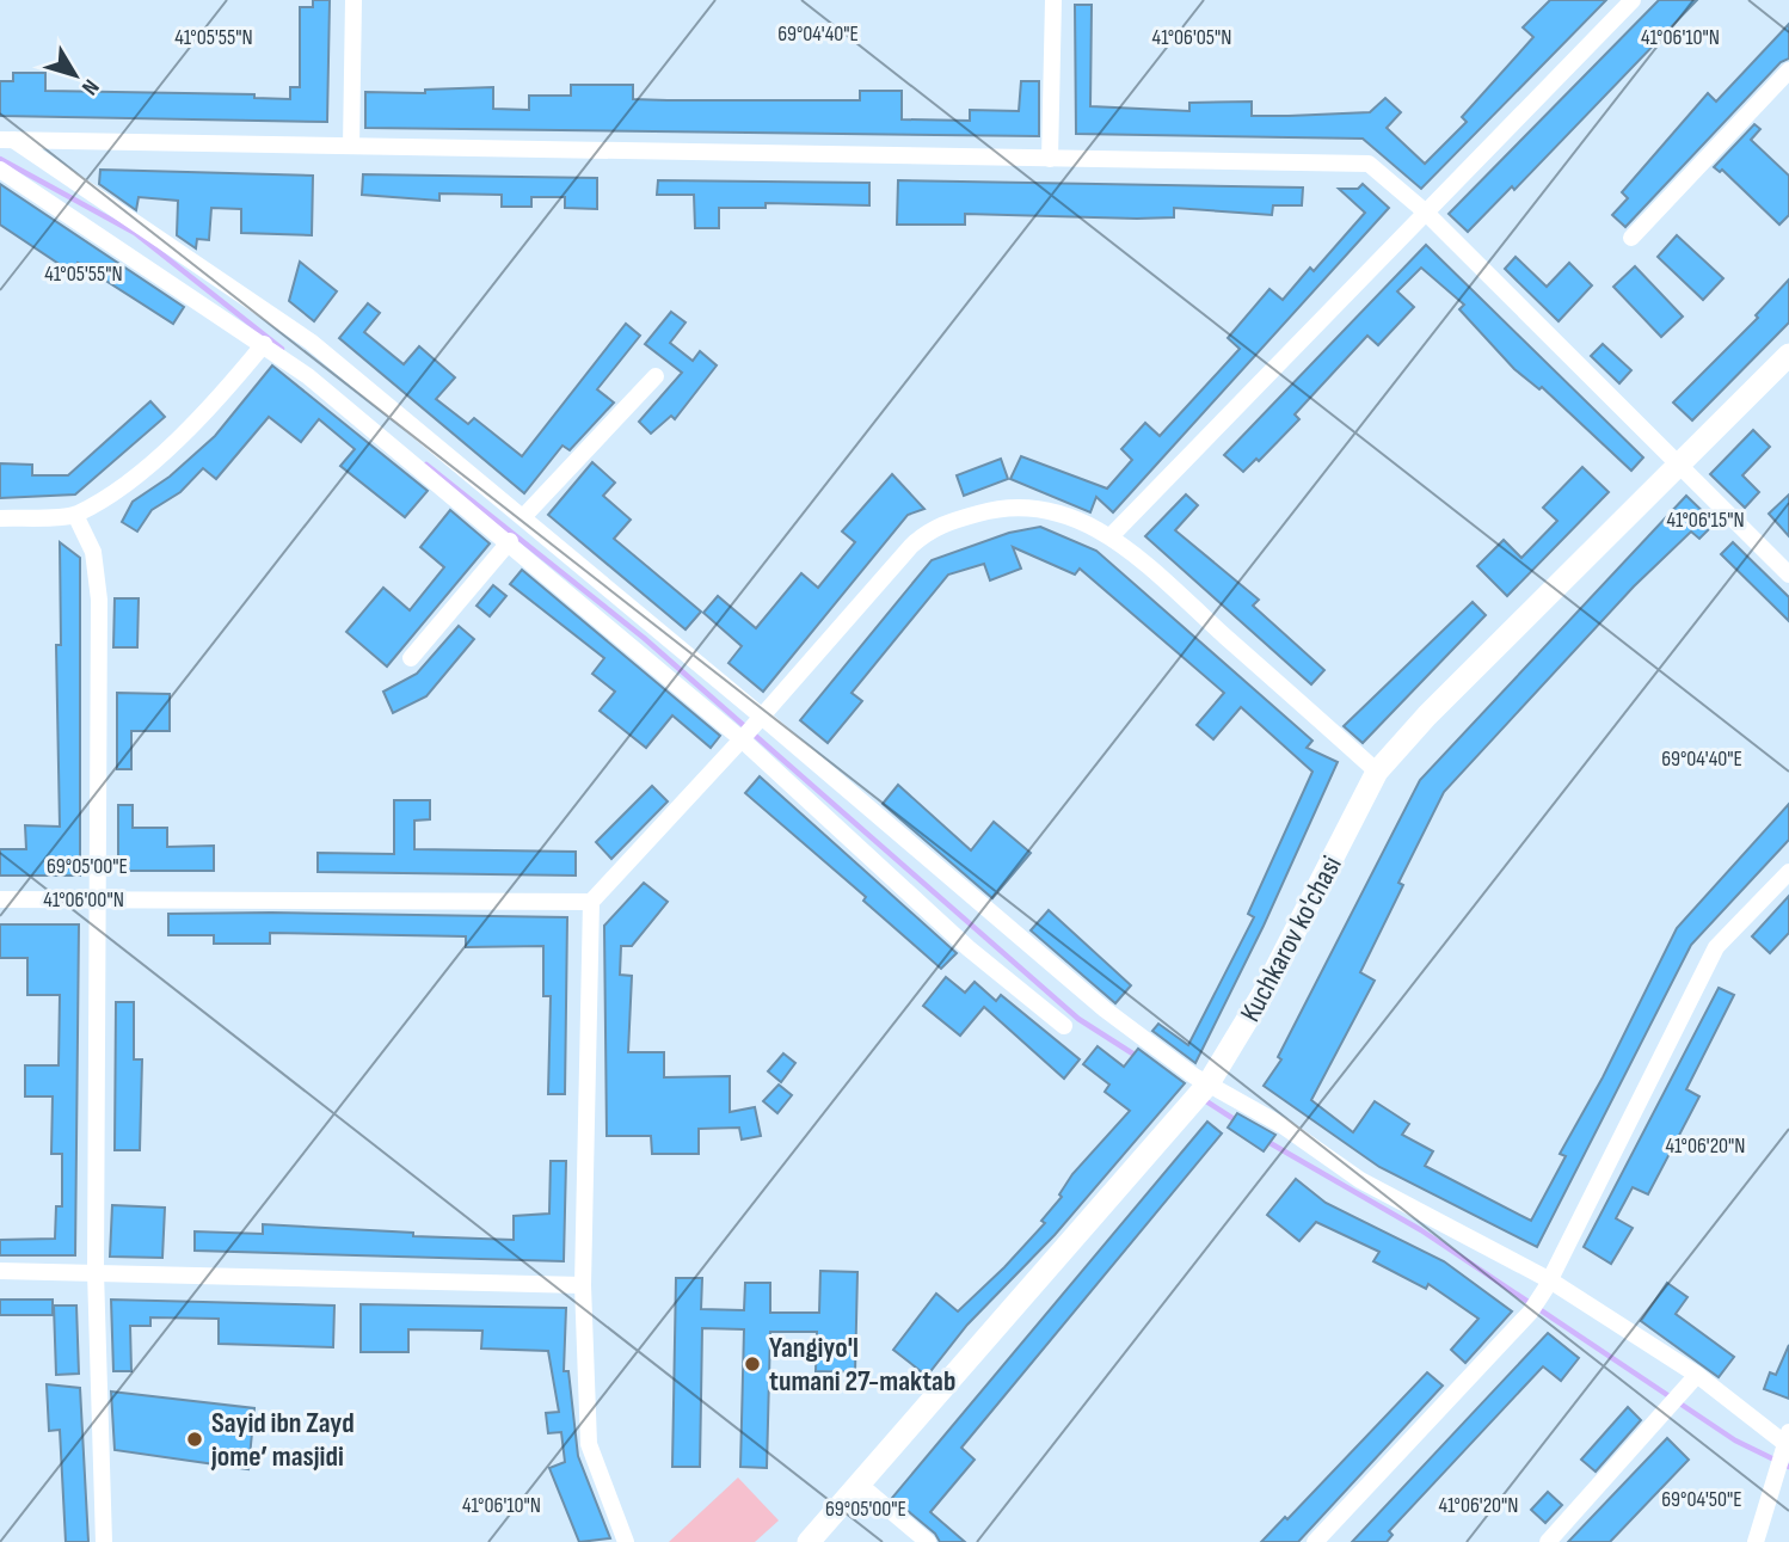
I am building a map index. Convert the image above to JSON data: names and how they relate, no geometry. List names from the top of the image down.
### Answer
{
  "streets": {
    "main road": ["Kuchkarov ko'chasi"]
  },
  "places": ["Yangiyo'l tumani 27-maktab", "Sayid ibn Zayd jome’ masjidi"],
  "north": "bottom right",
  "coordinates": [
    "69°04'40\"E",
    "41°05'55\"N",
    "41°06'05\"N",
    "41°06'10\"N",
    "41°06'15\"N",
    "69°05'00\"E",
    "41°06'00\"N",
    "41°06'20\"N",
    "69°04'50\"E"
  ]
}
